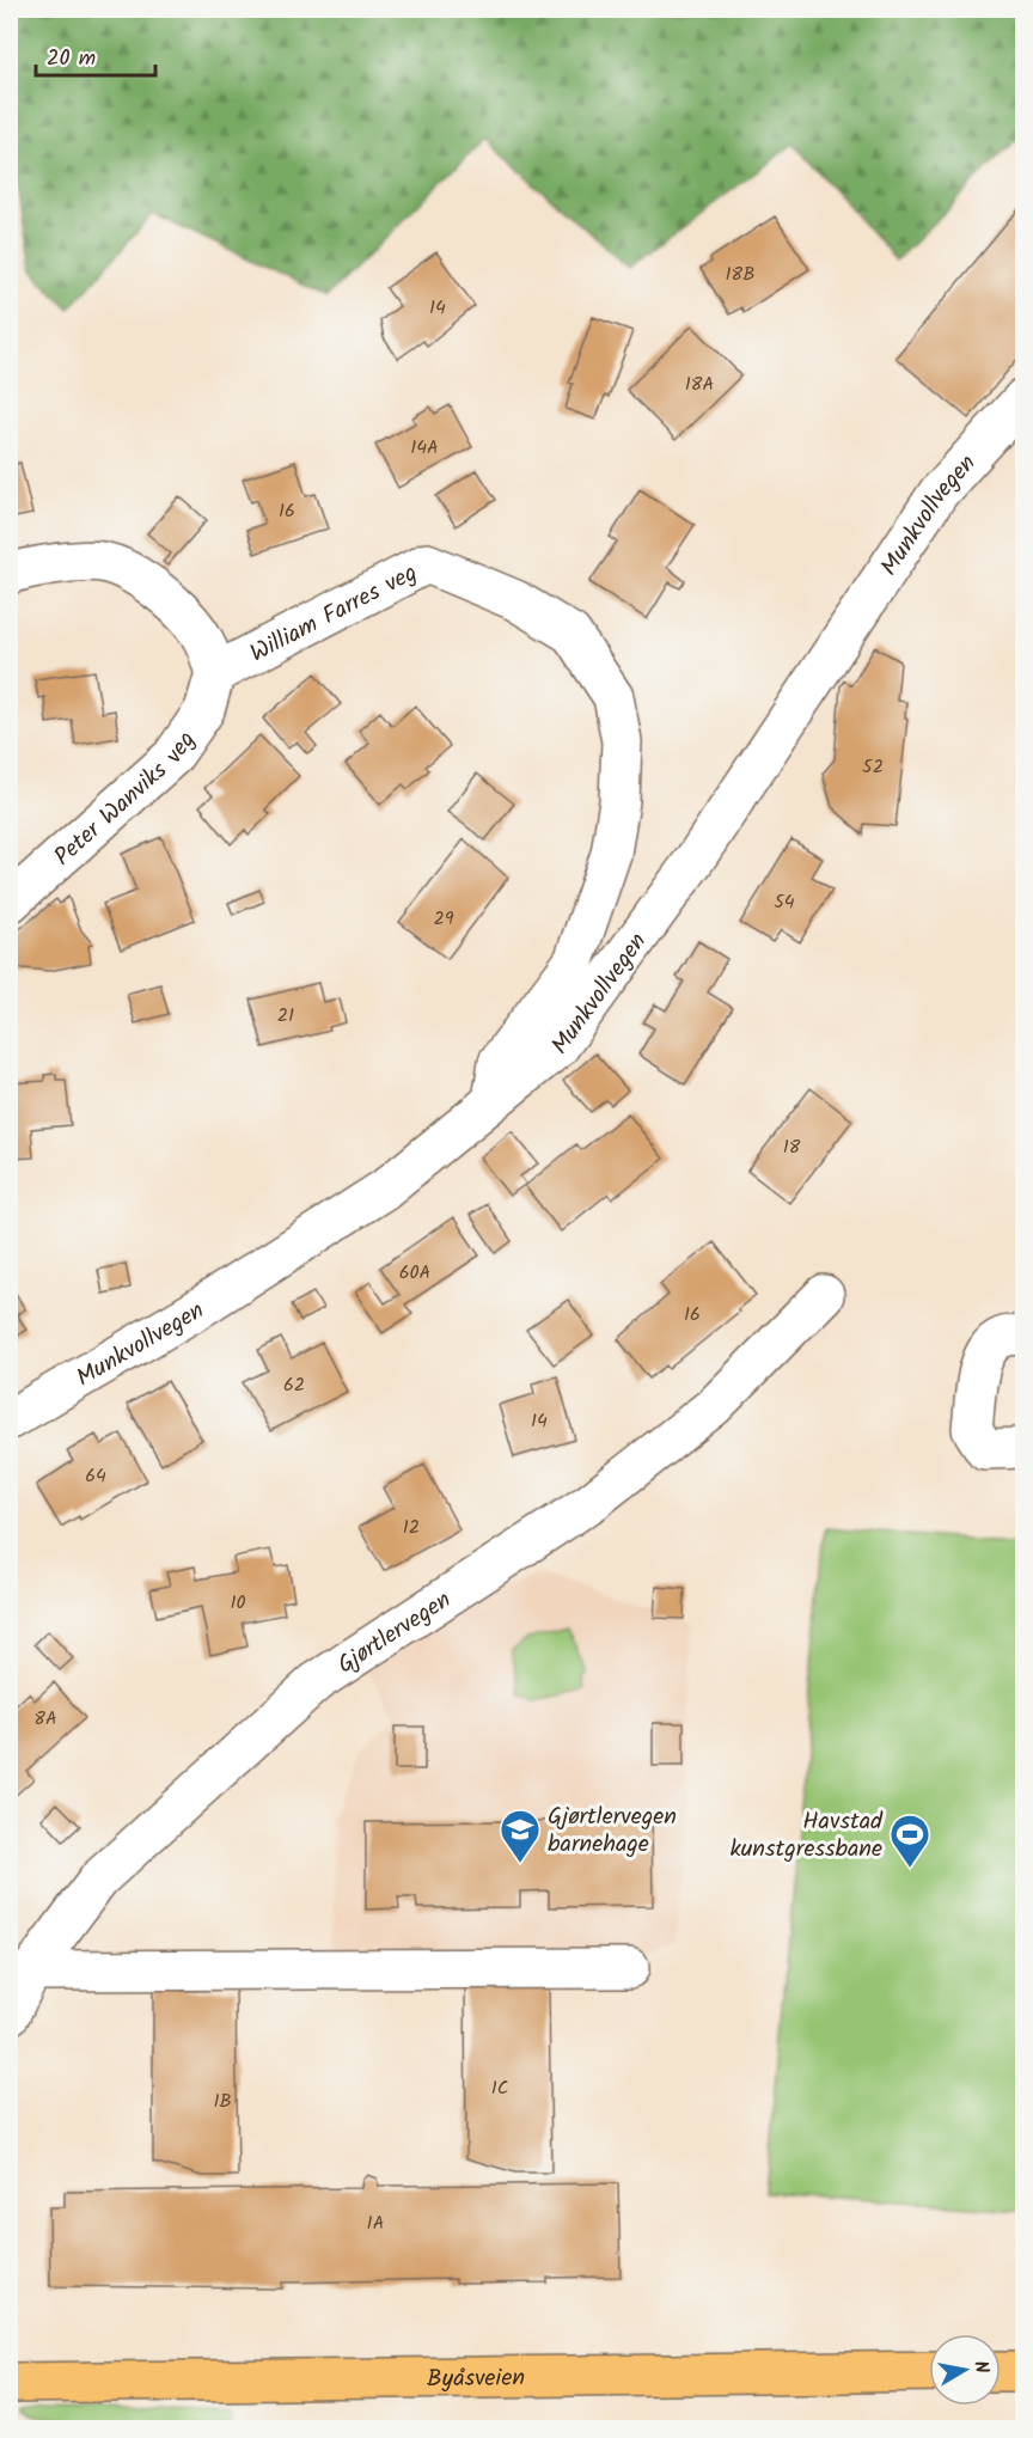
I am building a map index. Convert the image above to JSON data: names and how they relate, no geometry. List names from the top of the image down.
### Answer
{
  "streets": {
    "main road": ["Byåsveien"],
    "street": [
      "Munkvollvegen",
      "William Farres veg",
      "Peter Wanviks veg",
      "Gjørtlervegen"
    ]
  },
  "crossings": [
    ["Munkvollvegen", "William Farres veg"],
    ["William Farres veg", "Peter Wanviks veg"]
  ],
  "places": {
    "school or university": ["Gjørtlervegen barnehage"],
    "sports": ["Havstad kunstgressbane"]
  },
  "house_numbers": [
    "18B",
    "14",
    "18A",
    "14A",
    "16",
    "52",
    "54",
    "29",
    "21",
    "18",
    "60A",
    "16",
    "62",
    "14",
    "64",
    "12",
    "10",
    "8A",
    "1C",
    "1B",
    "1A"
  ],
  "scale_bar": "20 m",
  "north": "right"
}
